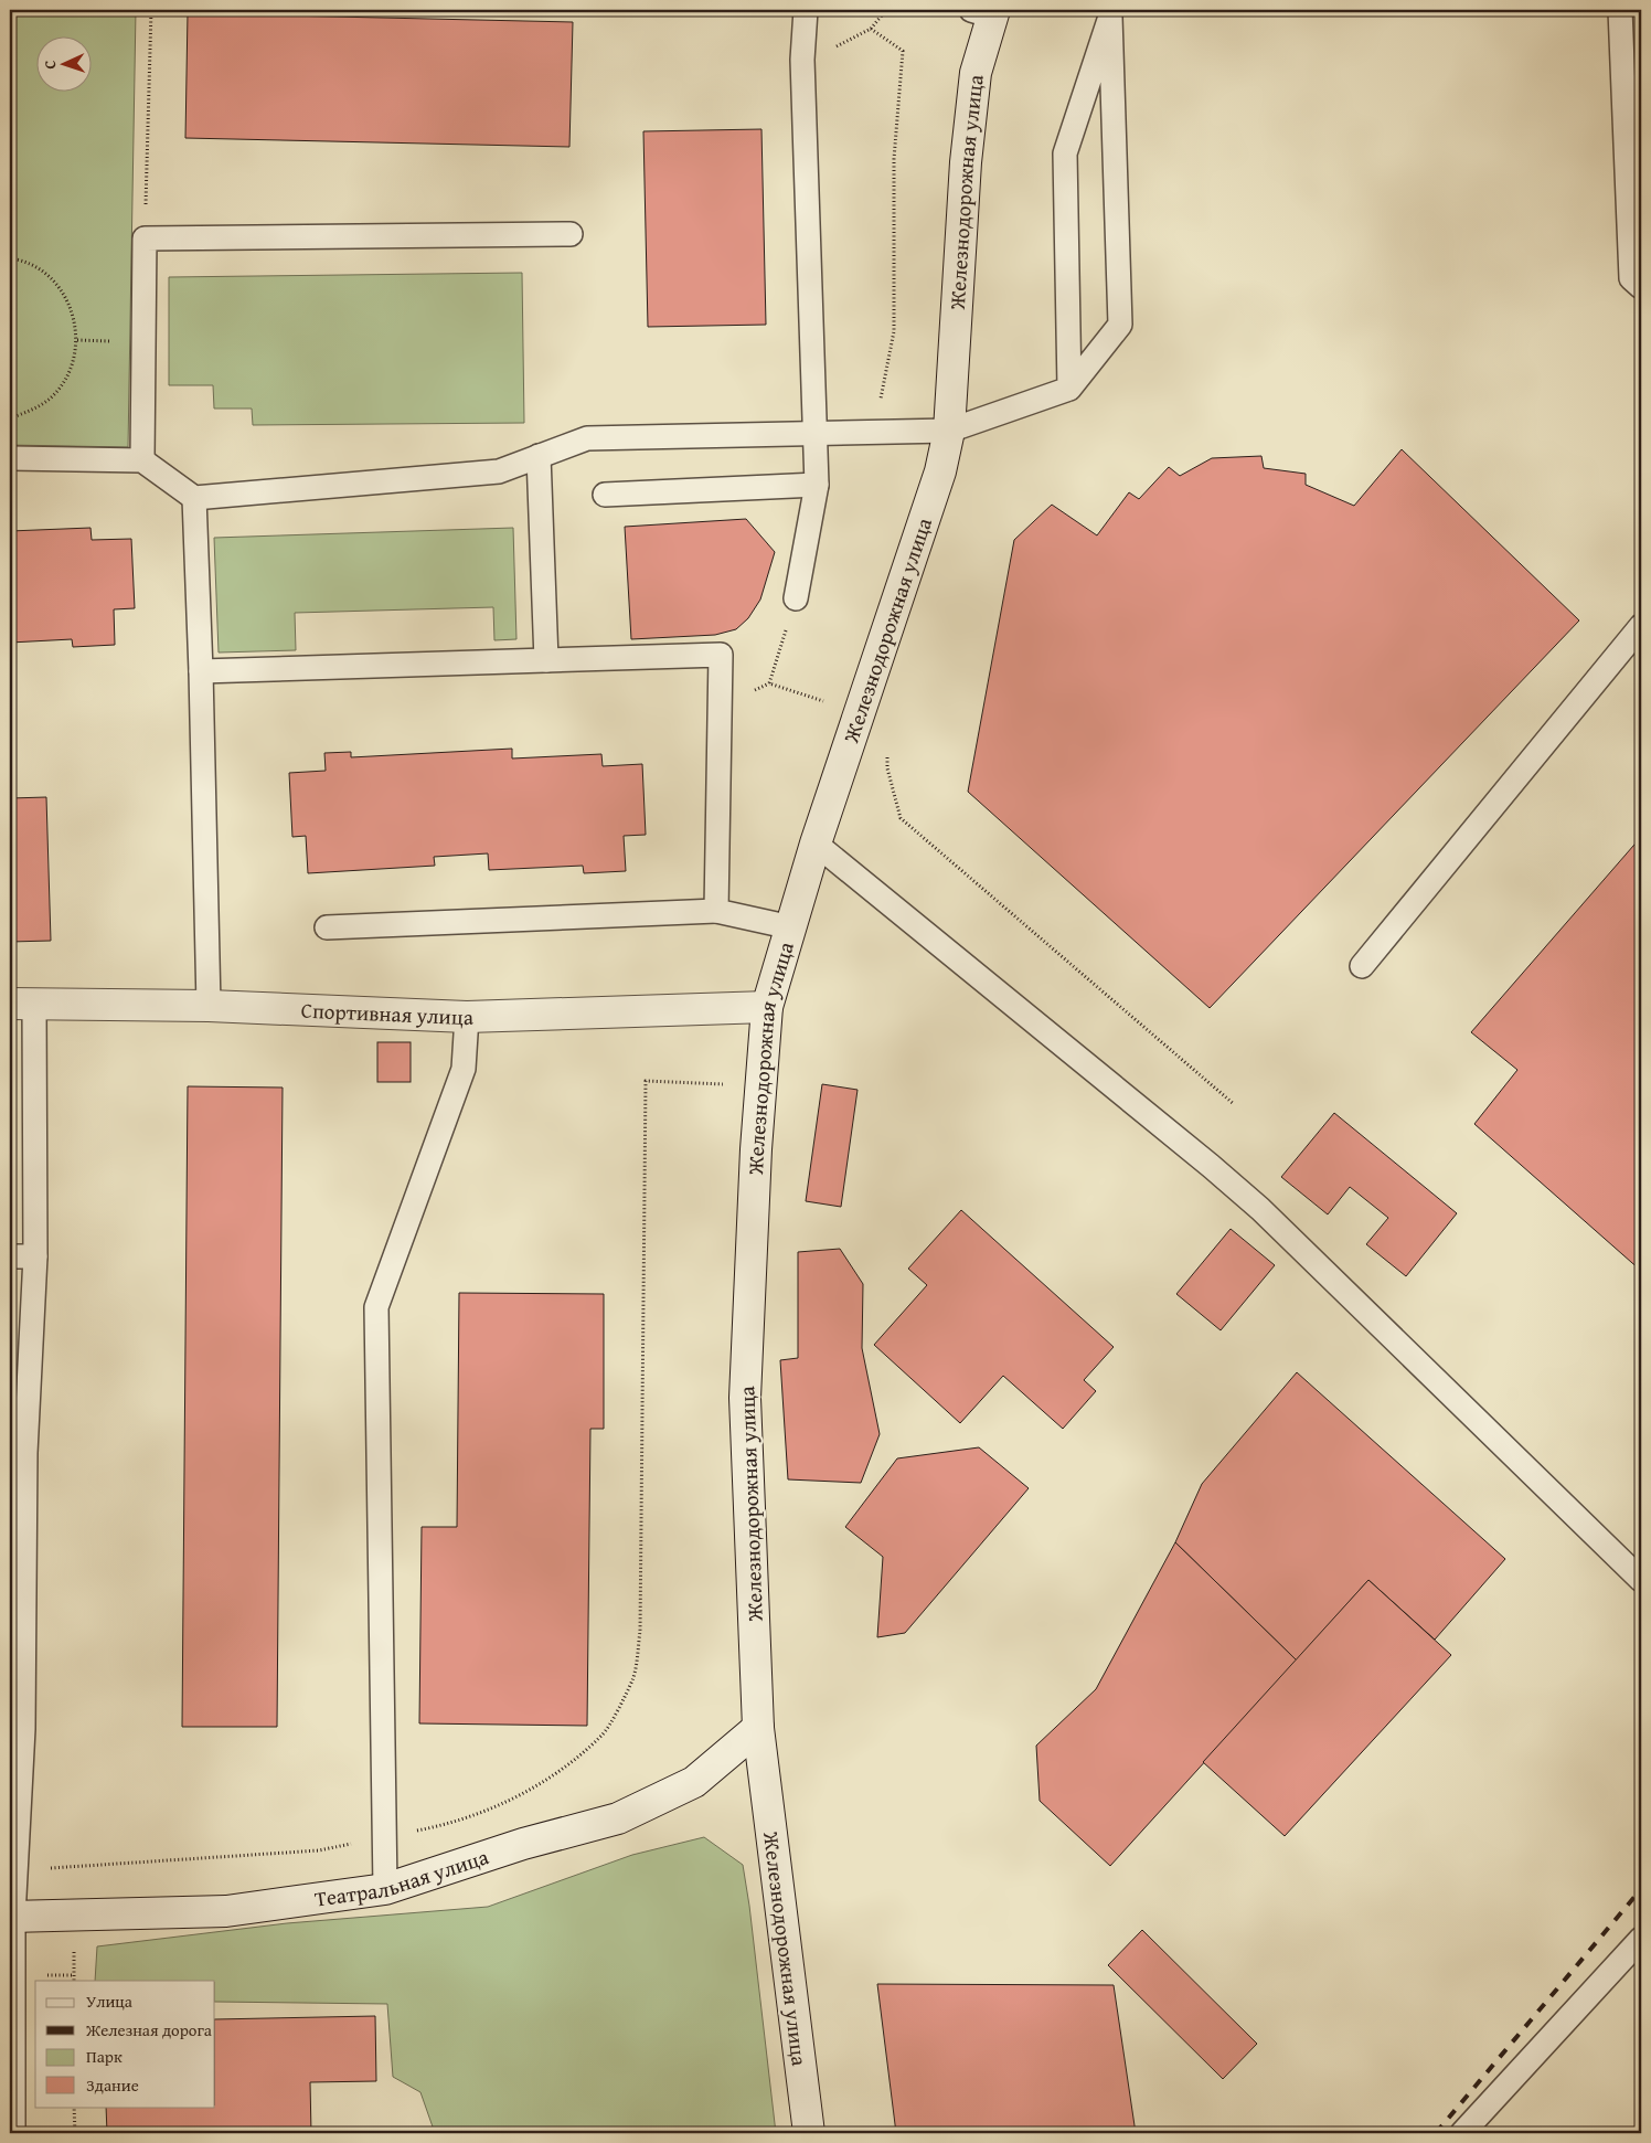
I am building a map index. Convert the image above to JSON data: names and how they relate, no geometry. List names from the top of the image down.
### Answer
{
  "streets": {
    "main road": ["Железнодорожная улица", "Спортивная улица", "Театральная улица"]
  },
  "crossings": [
    ["Железнодорожная улица", "Спортивная улица"],
    ["Железнодорожная улица", "Театральная улица"]
  ],
  "legend": [
    "Улица",
    "Железная дорога",
    "Парк",
    "Здание"
  ],
  "north": "left"
}
